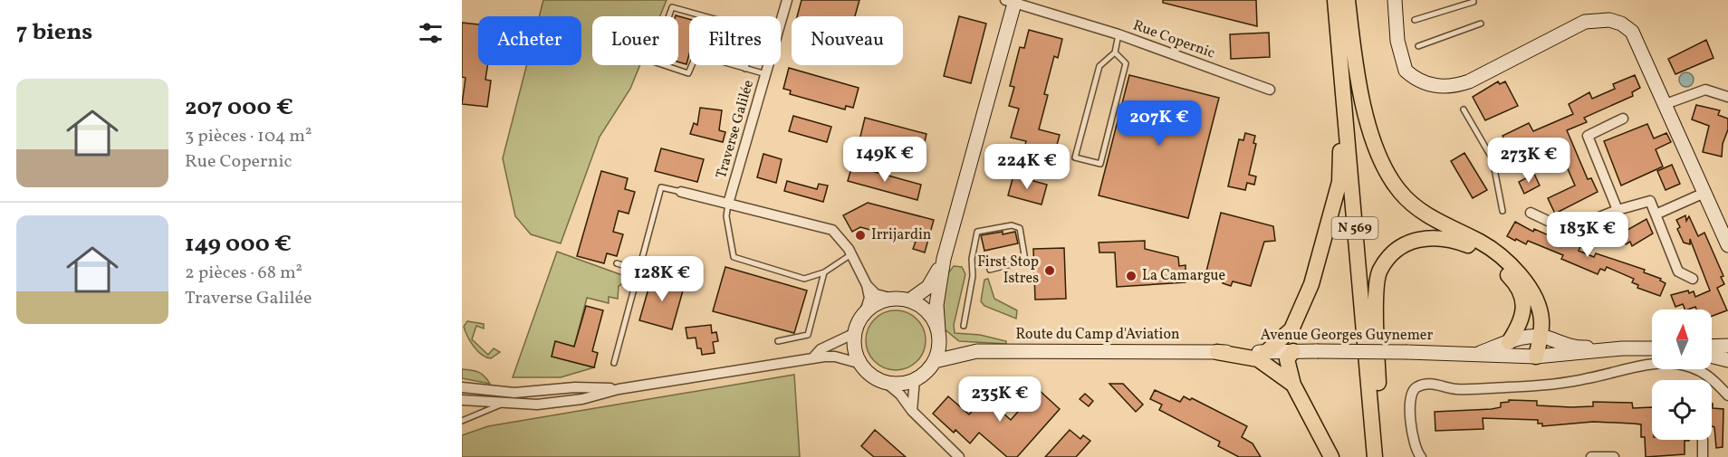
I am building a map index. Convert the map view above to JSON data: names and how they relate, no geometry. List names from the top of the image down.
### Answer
{
  "streets": {
    "main road": ["N 569"],
    "street": [
      "Rue Copernic",
      "Traverse Galilée",
      "Route du Camp d'Aviation",
      "Avenue Georges Guynemer"
    ]
  },
  "crossings": [
    ["N 569", "Avenue Georges Guynemer"],
    ["Route du Camp d'Aviation", "Avenue Georges Guynemer"]
  ],
  "places": ["Irrijardin", "First Stop Istres", "La Camargue"],
  "north": "top",
  "page": {
    "heading": "7 biens",
    "chip": [
      "Acheter",
      "Louer",
      "Filtres",
      "Nouveau"
    ],
    "list": [
      {
        "name": "207 000 €",
        "note": "3 pièces · 104 m² · Rue Copernic"
      },
      {
        "name": "149 000 €",
        "note": "2 pièces · 68 m² · Traverse Galilée"
      }
    ],
    "price": [
      "207K €",
      "149K €",
      "273K €",
      "224K €",
      "183K €",
      "128K €",
      "235K €"
    ]
  }
}
